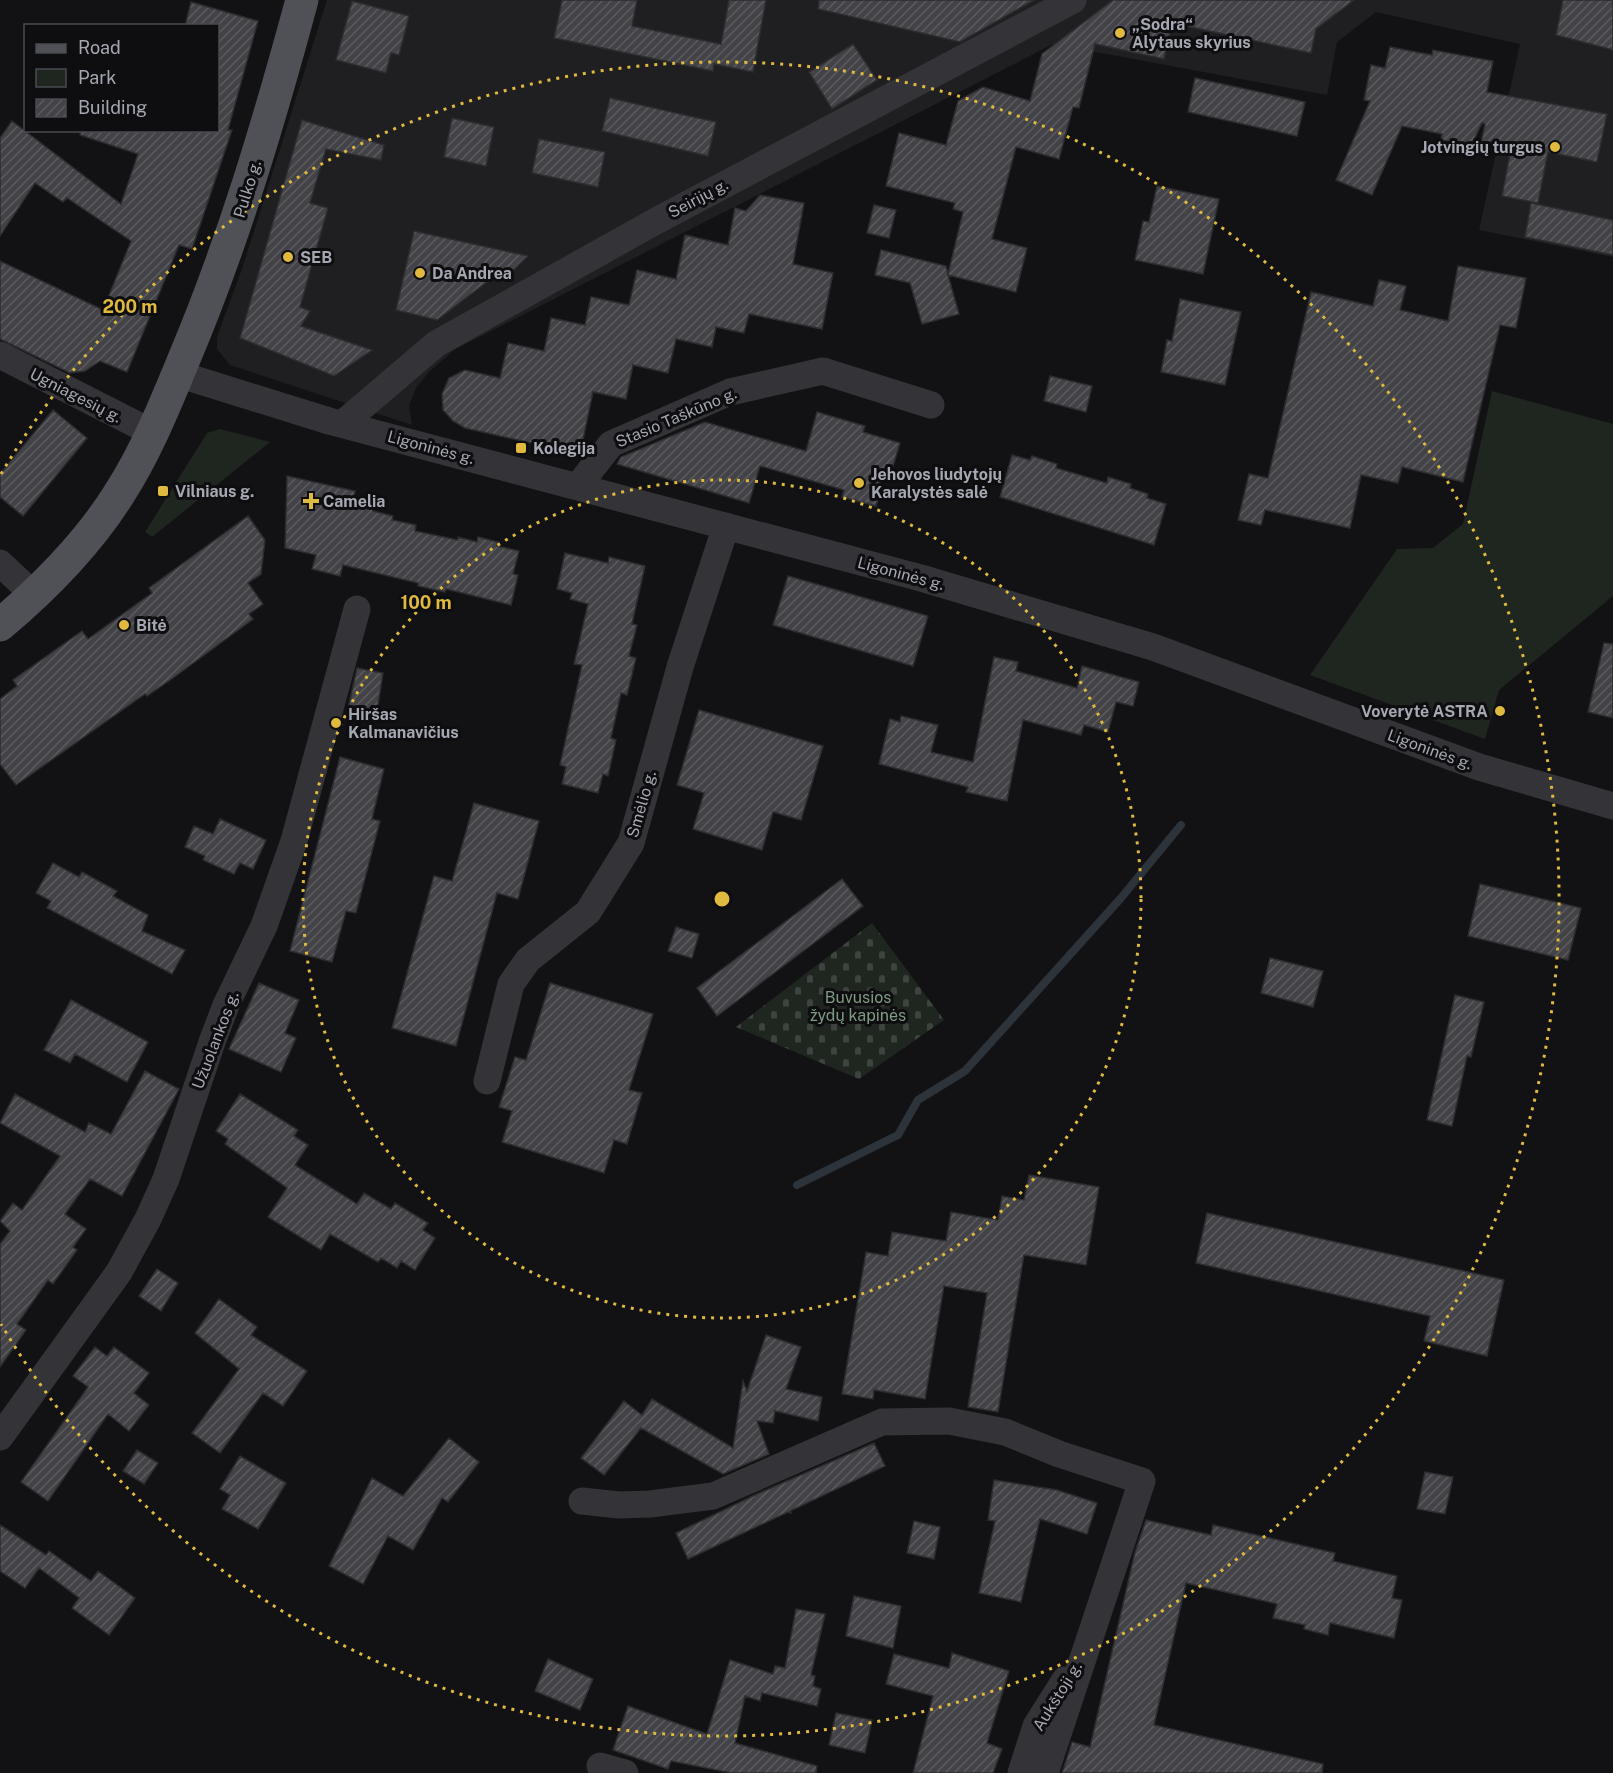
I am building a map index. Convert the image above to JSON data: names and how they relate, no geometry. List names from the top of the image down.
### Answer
{
  "streets": {
    "main road": ["Pulko g."],
    "street": [
      "Seirijų g.",
      "Ugniagesių g.",
      "Stasio Taškūno g.",
      "Ligoninės g.",
      "Smėlio g.",
      "Užuolankos g.",
      "Aukštoji g."
    ]
  },
  "crossings": [
    ["Pulko g.", "Ligoninės g."],
    ["Seirijų g.", "Ligoninės g."],
    ["Stasio Taškūno g.", "Ligoninės g."],
    ["Ligoninės g.", "Smėlio g."]
  ],
  "parks": ["Buvusios žydų kapinės"],
  "places": {
    "other": [
      "„Sodra“ Alytaus skyrius",
      "Jotvingių turgus",
      "SEB",
      "Da Andrea",
      "Jehovos liudytojų Karalystės salė",
      "Bitė",
      "Voverytė ASTRA",
      "Hiršas Kalmanavičius"
    ],
    "transit": ["Kolegija", "Vilniaus g."],
    "health": ["Camelia"]
  },
  "legend": ["Road", "Park", "Building"],
  "rings": ["200 m", "100 m"]
}
